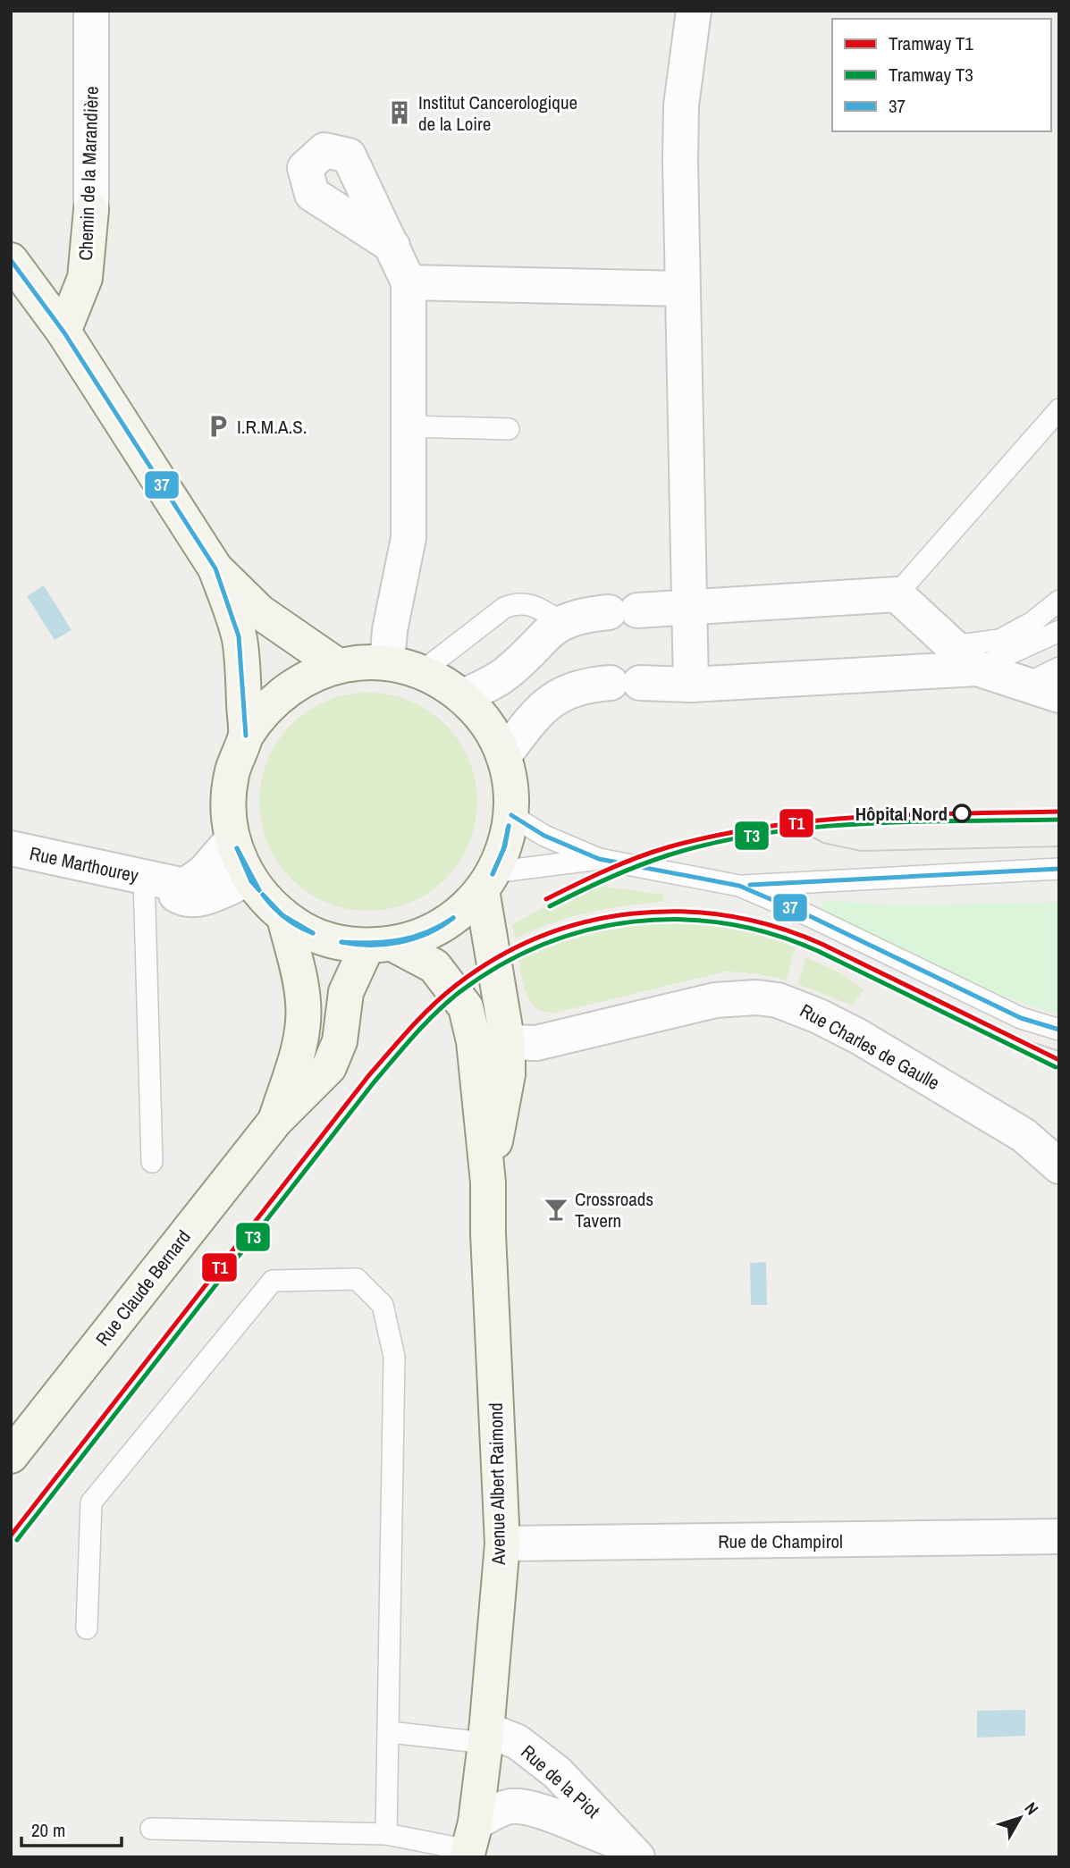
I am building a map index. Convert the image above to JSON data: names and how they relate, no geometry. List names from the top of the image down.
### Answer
{
  "streets": {
    "street": [
      "Chemin de la Marandière",
      "Rue Marthourey",
      "Rue Charles de Gaulle",
      "Rue Claude Bernard",
      "Avenue Albert Raimond",
      "Rue de Champirol",
      "Rue de la Piot"
    ]
  },
  "crossings": [
    ["Rue Charles de Gaulle", "Avenue Albert Raimond"],
    ["Rue Claude Bernard", "Avenue Albert Raimond"],
    ["Avenue Albert Raimond", "Rue de Champirol"],
    ["Avenue Albert Raimond", "Rue de la Piot"]
  ],
  "places": {
    "building": ["Institut Cancerologique de la Loire"],
    "parking": ["I.R.M.A.S."],
    "other": ["Hôpital Nord"],
    "bar": ["Crossroads Tavern"]
  },
  "lines": ["transit line 37", "tram line T1", "tram line T3"],
  "legend": ["Tramway T1", "Tramway T3", "37"],
  "scale_bar": "20 m",
  "north": "top right"
}
